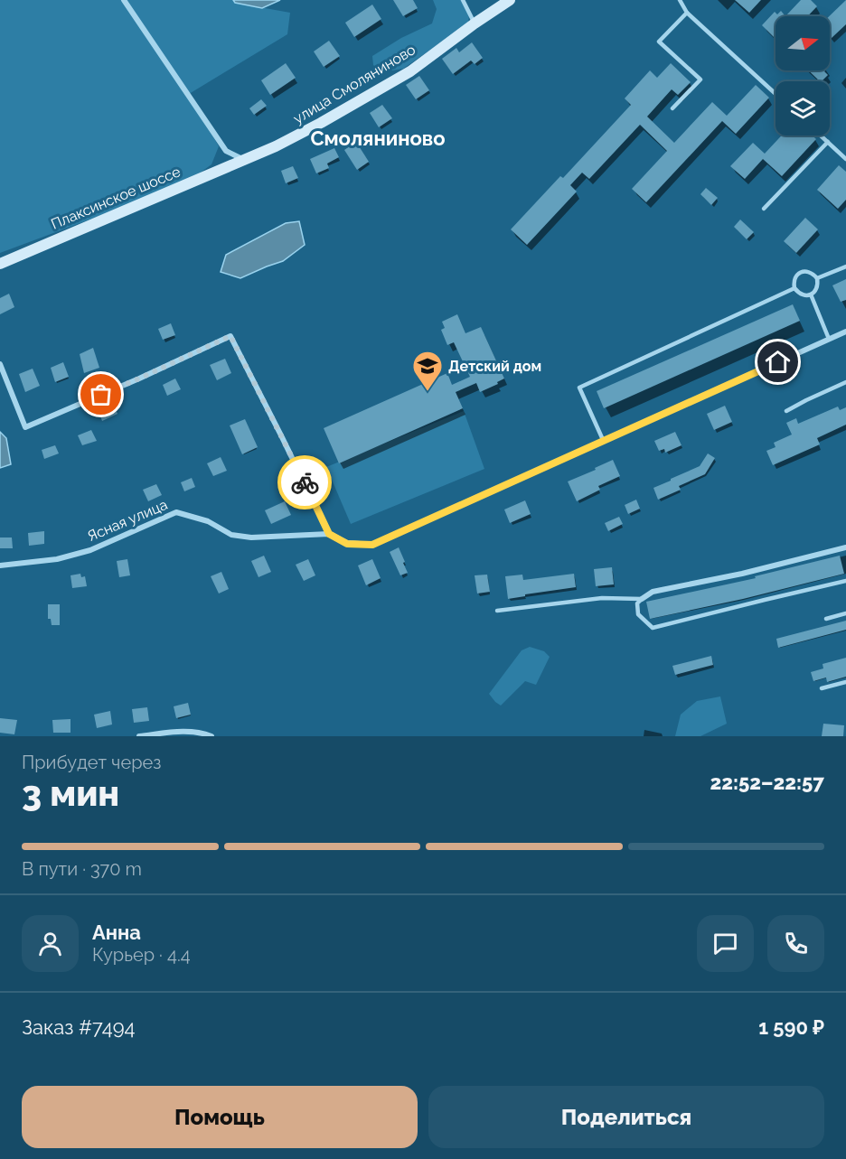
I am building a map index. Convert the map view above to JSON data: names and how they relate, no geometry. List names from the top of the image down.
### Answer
{
  "streets": {
    "main road": ["улица Смоляниново", "Плаксинское шоссе"],
    "street": ["Ясная улица"]
  },
  "crossings": [
    ["улица Смоляниново", "Плаксинское шоссе"]
  ],
  "districts": ["Смоляниново"],
  "places": {
    "school or university": ["Детский дом"]
  },
  "north": "right",
  "page": {
    "heading": ["3 мин", "Прибудет через", "22:52–22:57"],
    "panel": [
      "Анна",
      "Курьер · 4.4",
      "Заказ #7494",
      "1 590 ₽"
    ],
    "bar": "В пути · 370 m",
    "buttons": ["Помощь", "Поделиться"]
  }
}
